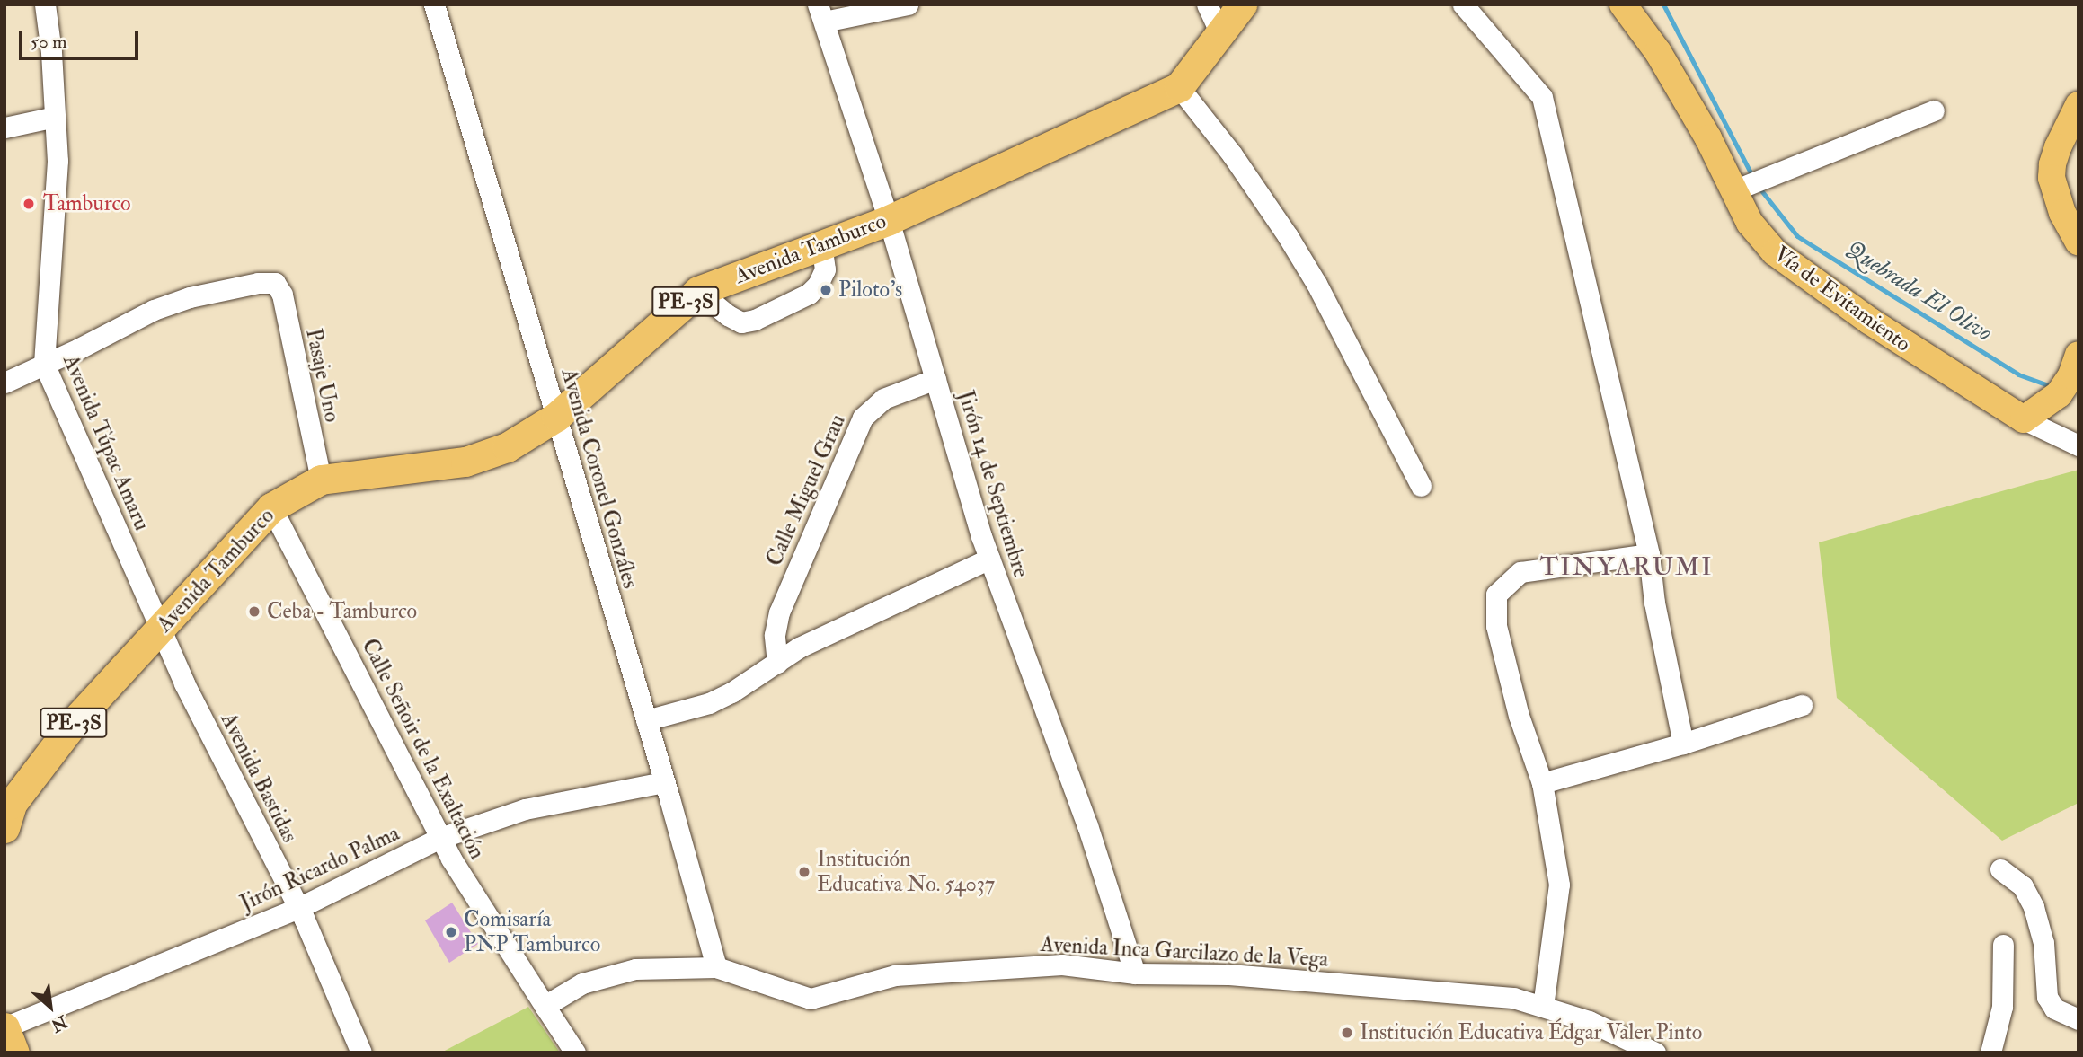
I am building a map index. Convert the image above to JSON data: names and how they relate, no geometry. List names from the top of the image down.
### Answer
{
  "streets": {
    "highway": ["Avenida Tamburco", "PE-3S"],
    "main road": ["Vía de Evitamiento"],
    "street": [
      "Pasaje Uno",
      "Avenida Túpac Amaru",
      "Avenida Coronel Gonzáles",
      "Jirón 14 de Septiembre",
      "Calle Miguel Grau",
      "Calle Señoir de la Exaltación",
      "Avenida Bastidas",
      "Jirón Ricardo Palma",
      "Avenida Inca Garcilazo de la Vega"
    ]
  },
  "crossings": [
    ["Avenida Tamburco", "Pasaje Uno"],
    ["Avenida Tamburco", "Avenida Túpac Amaru"],
    ["Avenida Tamburco", "Avenida Coronel Gonzáles"],
    ["Avenida Tamburco", "Jirón 14 de Septiembre"],
    ["Avenida Tamburco", "Calle Señoir de la Exaltación"],
    ["Avenida Tamburco", "Avenida Bastidas"],
    ["Pasaje Uno", "Avenida Túpac Amaru"],
    ["Avenida Túpac Amaru", "Avenida Bastidas"],
    ["Avenida Coronel Gonzáles", "Jirón Ricardo Palma"],
    ["Avenida Coronel Gonzáles", "Avenida Inca Garcilazo de la Vega"],
    ["Jirón 14 de Septiembre", "Calle Miguel Grau"],
    ["Jirón 14 de Septiembre", "Avenida Inca Garcilazo de la Vega"],
    ["Calle Señoir de la Exaltación", "Jirón Ricardo Palma"],
    ["Calle Señoir de la Exaltación", "Avenida Inca Garcilazo de la Vega"],
    ["Avenida Bastidas", "Jirón Ricardo Palma"]
  ],
  "districts": ["TINYARUMI"],
  "water": ["Quebrada El Olivo"],
  "places": [
    "Tamburco",
    "Piloto's",
    "Ceba - Tamburco",
    "Institución Educativa No. 54037",
    "Comisaría PNP Tamburco",
    "Institución Educativa Édgar Valer Pinto"
  ],
  "scale_bar": "50 m",
  "north": "bottom right"
}
